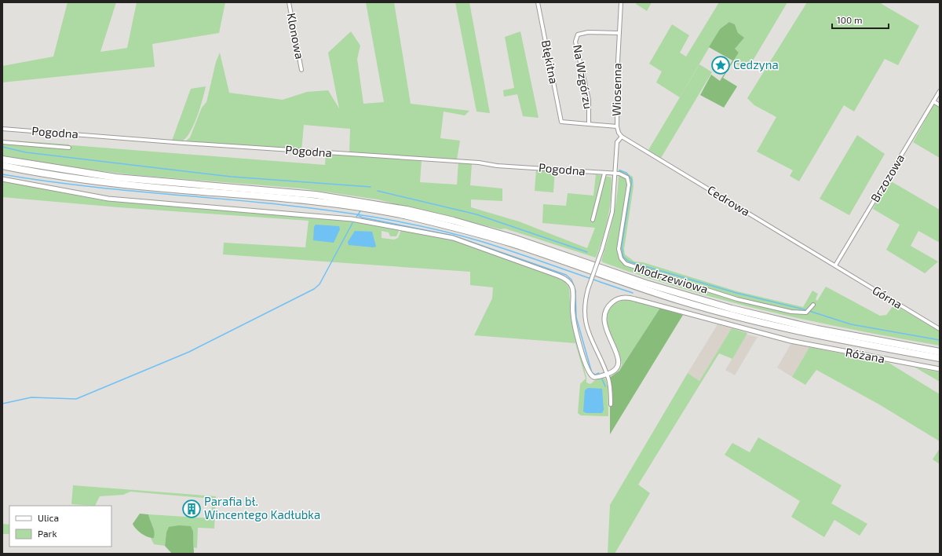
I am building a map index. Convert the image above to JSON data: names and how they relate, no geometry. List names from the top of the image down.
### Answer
{
  "streets": {
    "street": [
      "Klonowa",
      "Błękitna",
      "Na Wzgórzu",
      "Wiosenna",
      "Pogodna",
      "Brzozowa",
      "Cedrowa",
      "Modrzewiowa",
      "Górna",
      "Różana"
    ]
  },
  "crossings": [
    ["Błękitna", "Na Wzgórzu"],
    ["Na Wzgórzu", "Wiosenna"],
    ["Wiosenna", "Cedrowa"],
    ["Pogodna", "Modrzewiowa"],
    ["Brzozowa", "Cedrowa"],
    ["Brzozowa", "Górna"],
    ["Cedrowa", "Górna"]
  ],
  "places": {
    "place": ["Cedzyna"],
    "building": ["Parafia bł. Wincentego Kadłubka"]
  },
  "legend": ["Ulica", "Park"],
  "scale_bar": "100 m"
}
